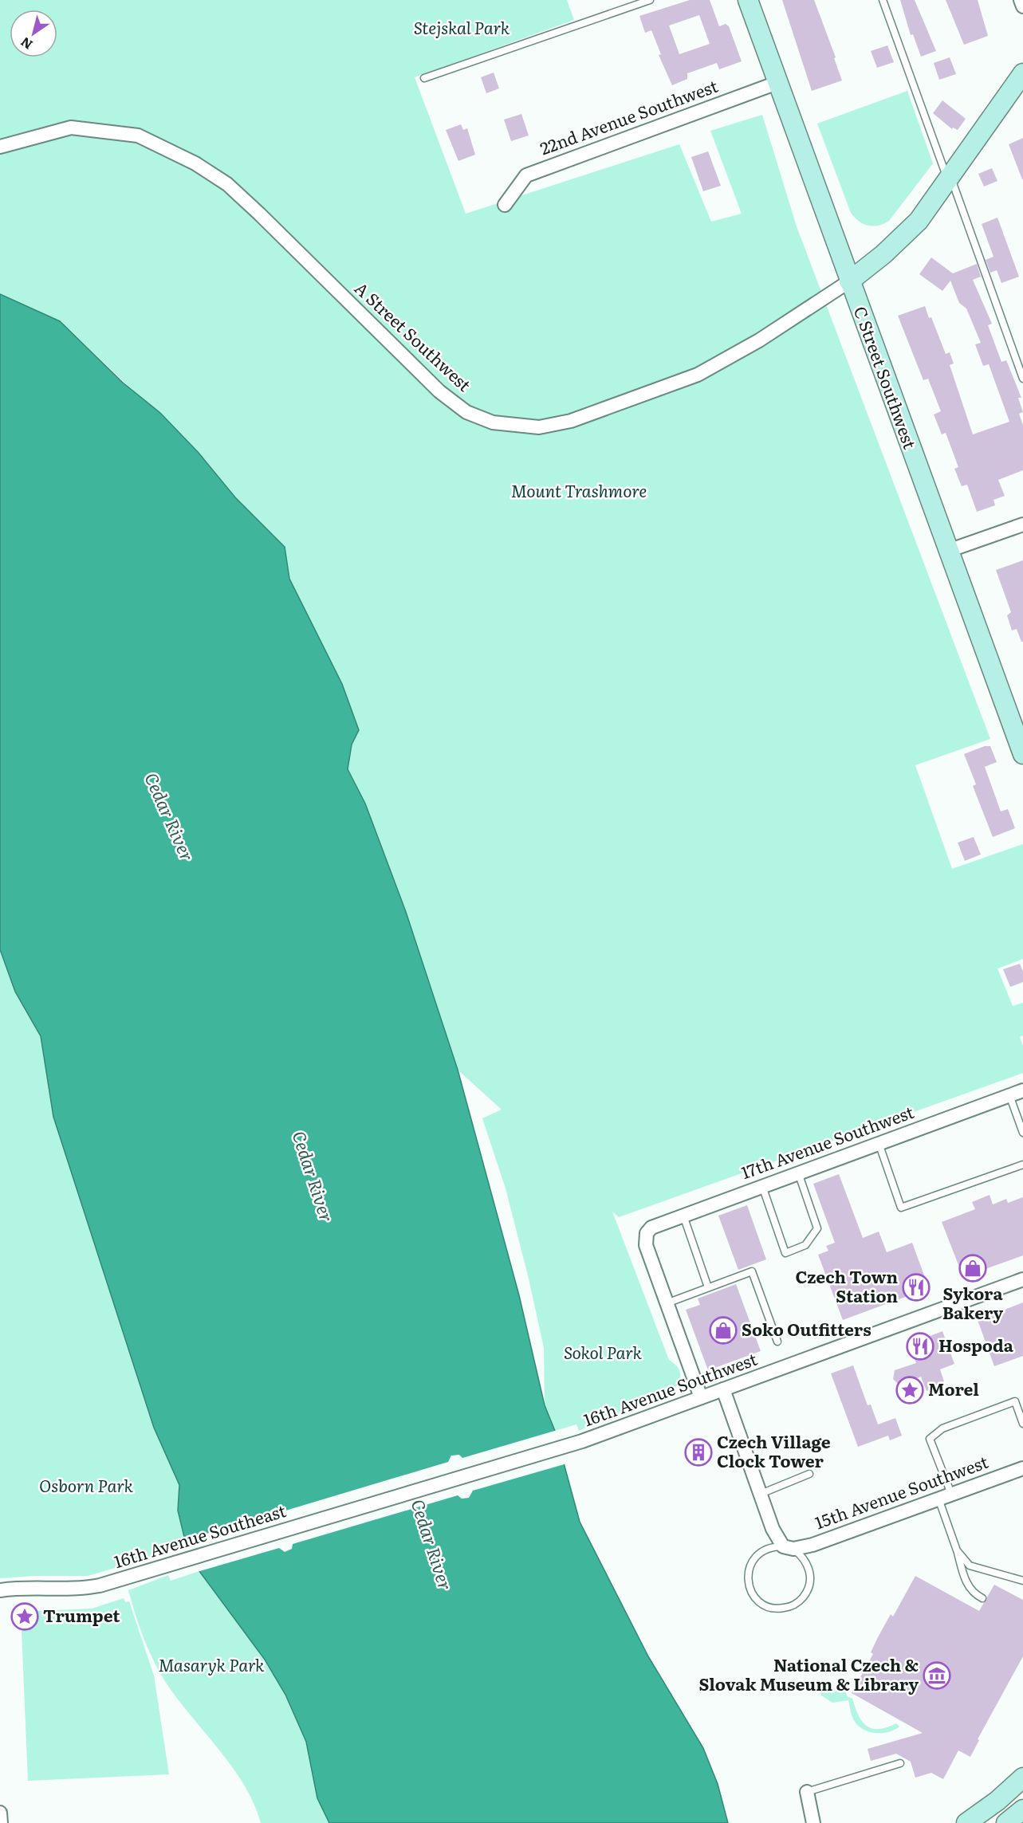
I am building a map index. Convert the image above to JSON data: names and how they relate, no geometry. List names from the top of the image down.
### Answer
{
  "streets": {
    "main road": ["C Street Southwest"],
    "street": [
      "22nd Avenue Southwest",
      "A Street Southwest",
      "17th Avenue Southwest",
      "16th Avenue Southwest",
      "15th Avenue Southwest",
      "16th Avenue Southeast"
    ]
  },
  "crossings": [
    ["22nd Avenue Southwest", "C Street Southwest"],
    ["A Street Southwest", "C Street Southwest"],
    ["16th Avenue Southwest", "16th Avenue Southeast"]
  ],
  "water": ["Cedar River"],
  "parks": [
    "Stejskal Park",
    "Mount Trashmore",
    "Sokol Park",
    "Osborn Park",
    "Masaryk Park"
  ],
  "places": {
    "shop": ["Sykora Bakery", "Soko Outfitters"],
    "restaurant": ["Czech Town Station", "Hospoda"],
    "place": ["Morel", "Trumpet"],
    "building": ["Czech Village Clock Tower"],
    "museum": ["National Czech & Slovak Museum & Library"]
  },
  "north": "bottom left"
}
